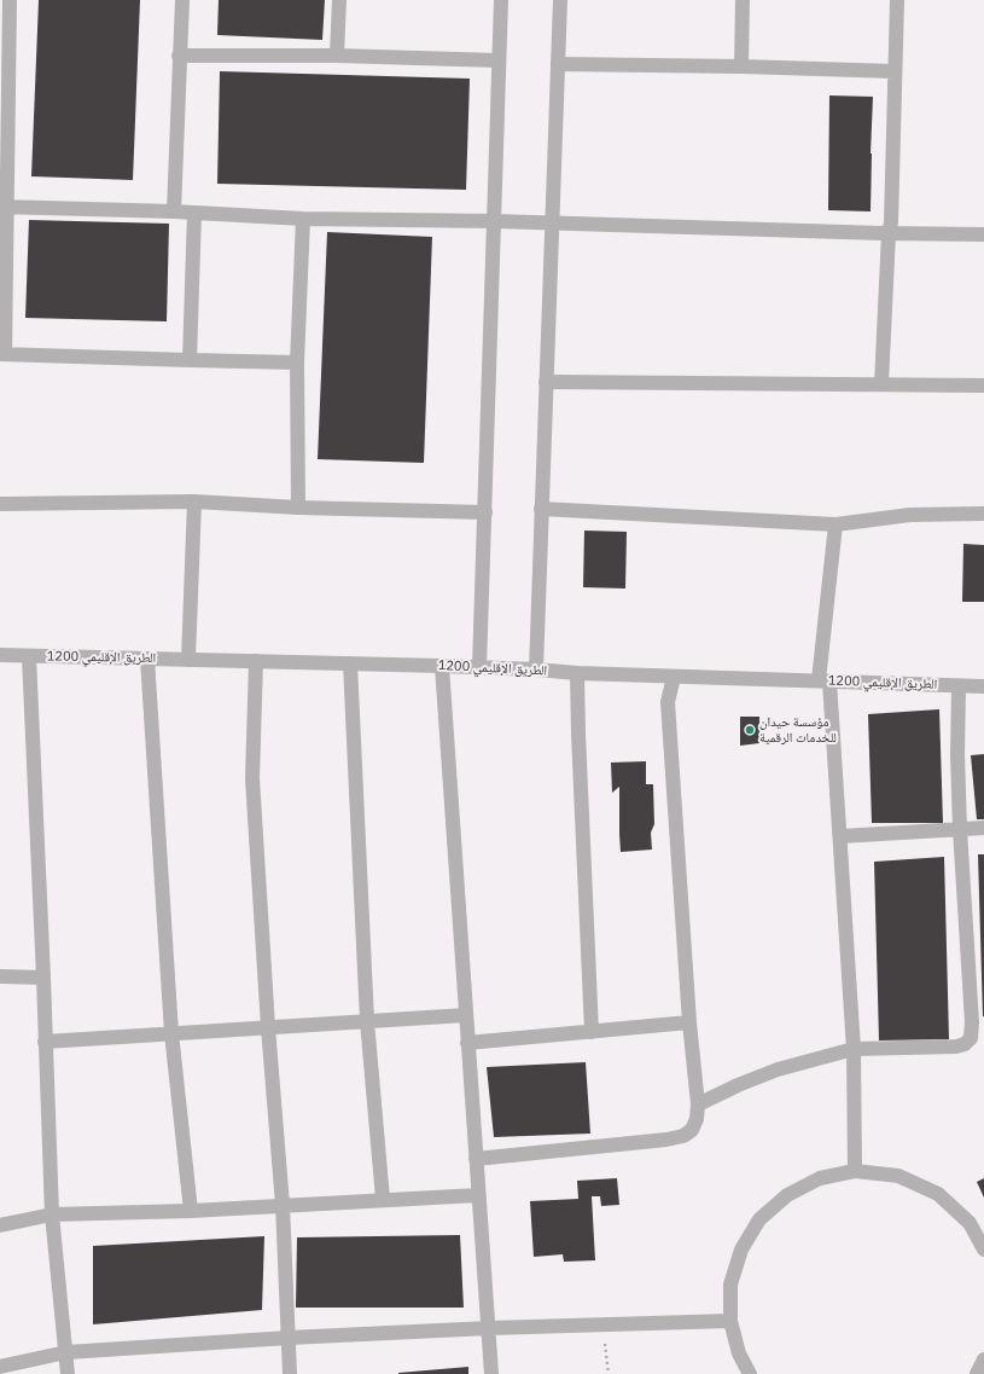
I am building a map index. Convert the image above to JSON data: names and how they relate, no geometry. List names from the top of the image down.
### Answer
{
  "streets": {
    "street": ["الطريق الإقليمي 1200"]
  },
  "places": ["مؤسسة حيدان للخدمات الرقمية"]
}
